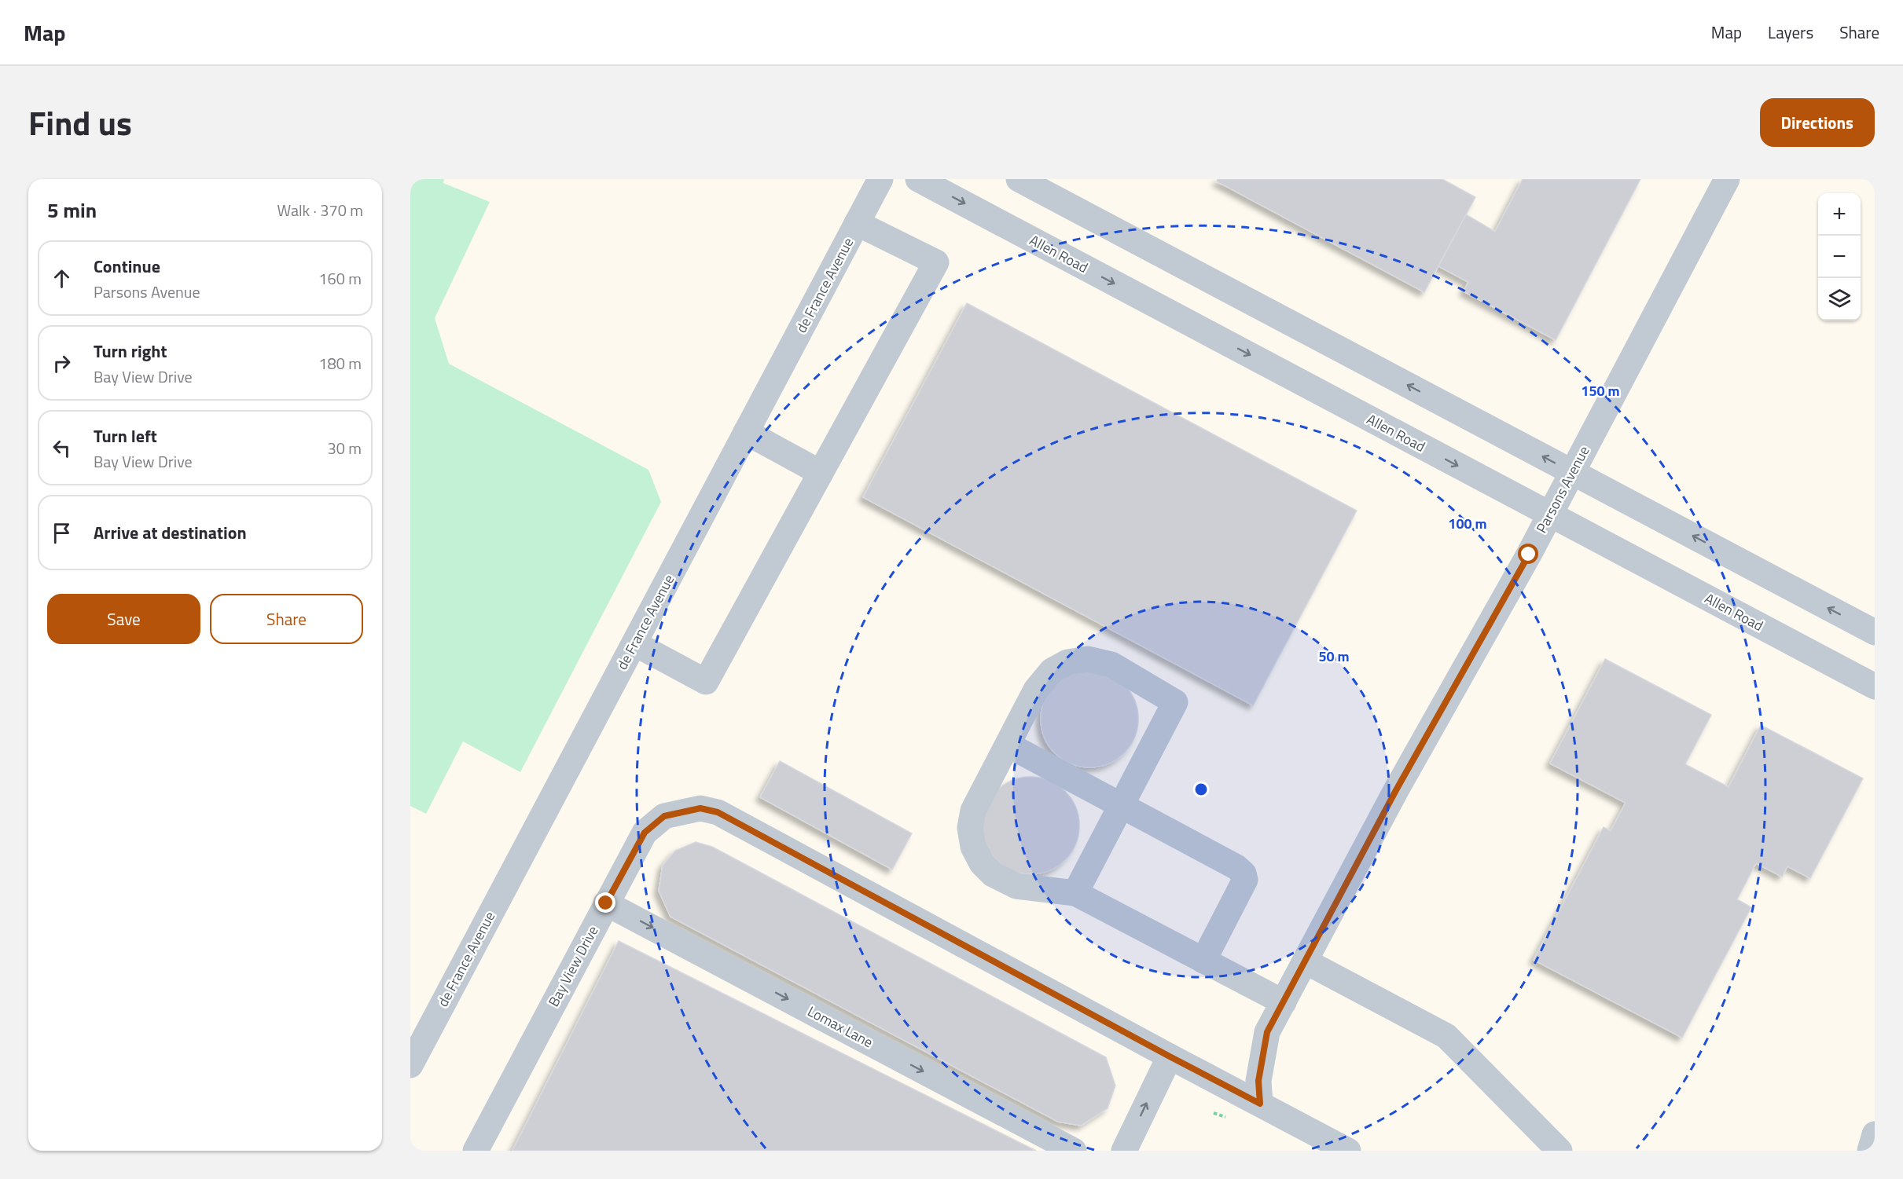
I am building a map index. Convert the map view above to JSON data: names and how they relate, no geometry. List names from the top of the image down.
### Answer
{
  "streets": {
    "street": [
      "Allen Road",
      "de France Avenue",
      "Parsons Avenue",
      "Bay View Drive",
      "Lomax Lane"
    ]
  },
  "crossings": [
    ["Allen Road", "Parsons Avenue"],
    ["Parsons Avenue", "Bay View Drive"],
    ["Bay View Drive", "Lomax Lane"]
  ],
  "one_way": ["Lomax Lane"],
  "page": {
    "header": "Map",
    "nav": ["Map", "Layers", "Share"],
    "title": "Find us",
    "buttons": [
      "Directions",
      ["Save", "Share"]
    ],
    "heading": ["5 min", "Walk · 370 m"],
    "map_buttons": ["+", "−"],
    "list": [
      ["Continue", "Parsons Avenue", "160 m"],
      ["Turn right", "Bay View Drive", "180 m"],
      ["Turn left", "Bay View Drive", "30 m"],
      "Arrive at destination"
    ]
  },
  "rings": ["150 m", "100 m", "50 m"]
}
